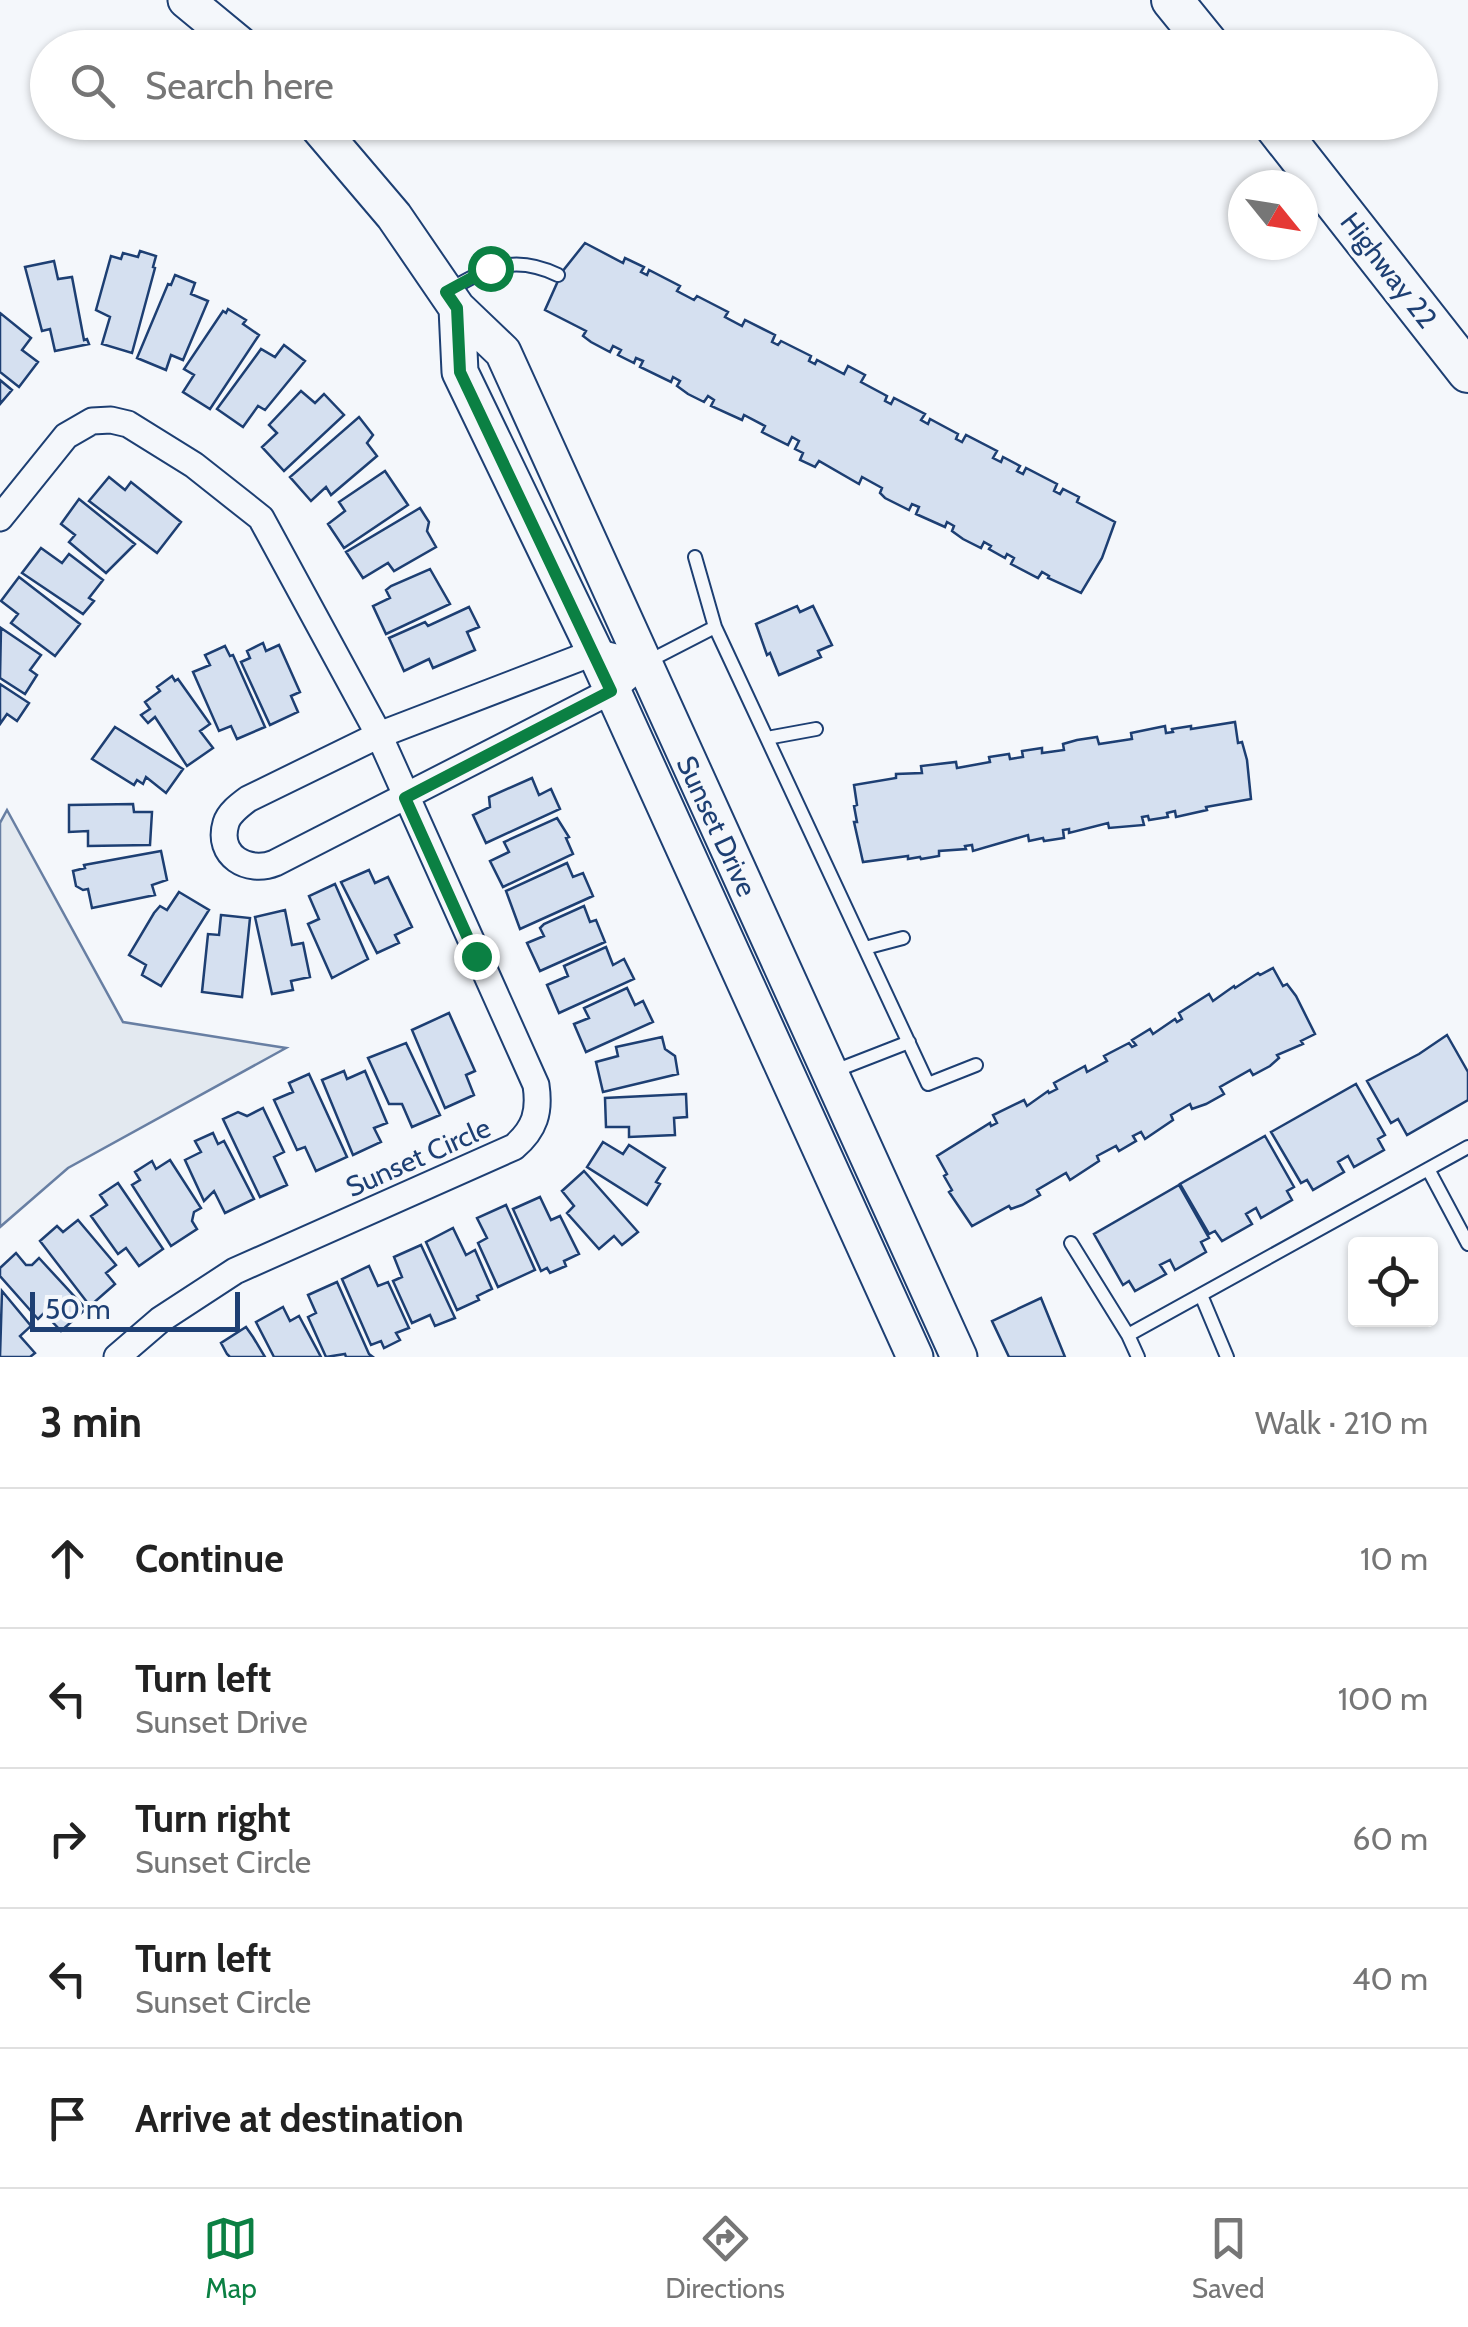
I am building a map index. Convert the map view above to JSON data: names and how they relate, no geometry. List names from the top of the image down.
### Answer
{
  "streets": {
    "main road": ["Highway 22"],
    "street": ["Sunset Drive", "Sunset Circle"]
  },
  "scale_bar": "50 m",
  "north": "bottom right",
  "page": {
    "search": "Search here",
    "scale": "50 m",
    "heading": ["3 min", "Walk · 210 m"],
    "list": [
      ["Continue", "10 m"],
      ["Turn left", "Sunset Drive", "100 m"],
      ["Turn right", "Sunset Circle", "60 m"],
      ["Turn left", "Sunset Circle", "40 m"],
      "Arrive at destination"
    ],
    "nav": ["Map", "Directions", "Saved"]
  }
}
